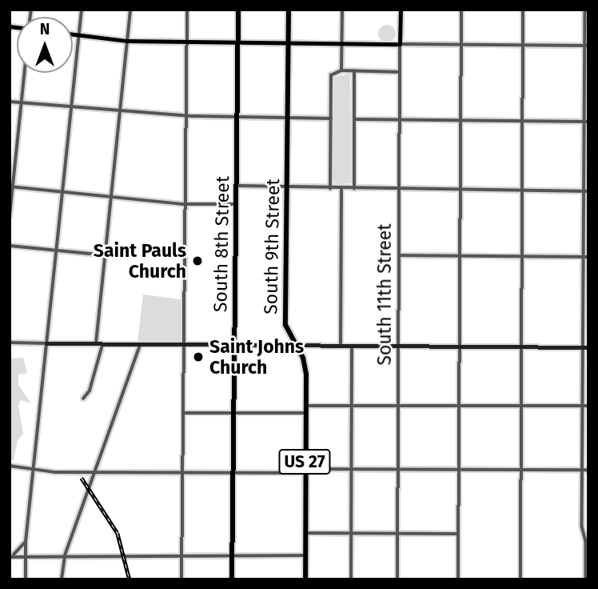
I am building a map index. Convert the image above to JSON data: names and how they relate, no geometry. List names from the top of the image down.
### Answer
{
  "streets": {
    "highway": ["South 8th Street", "South 9th Street", "US 27"],
    "main road": ["South 11th Street"]
  },
  "places": ["Saint Pauls Church", "Saint Johns Church"],
  "north": "top"
}
